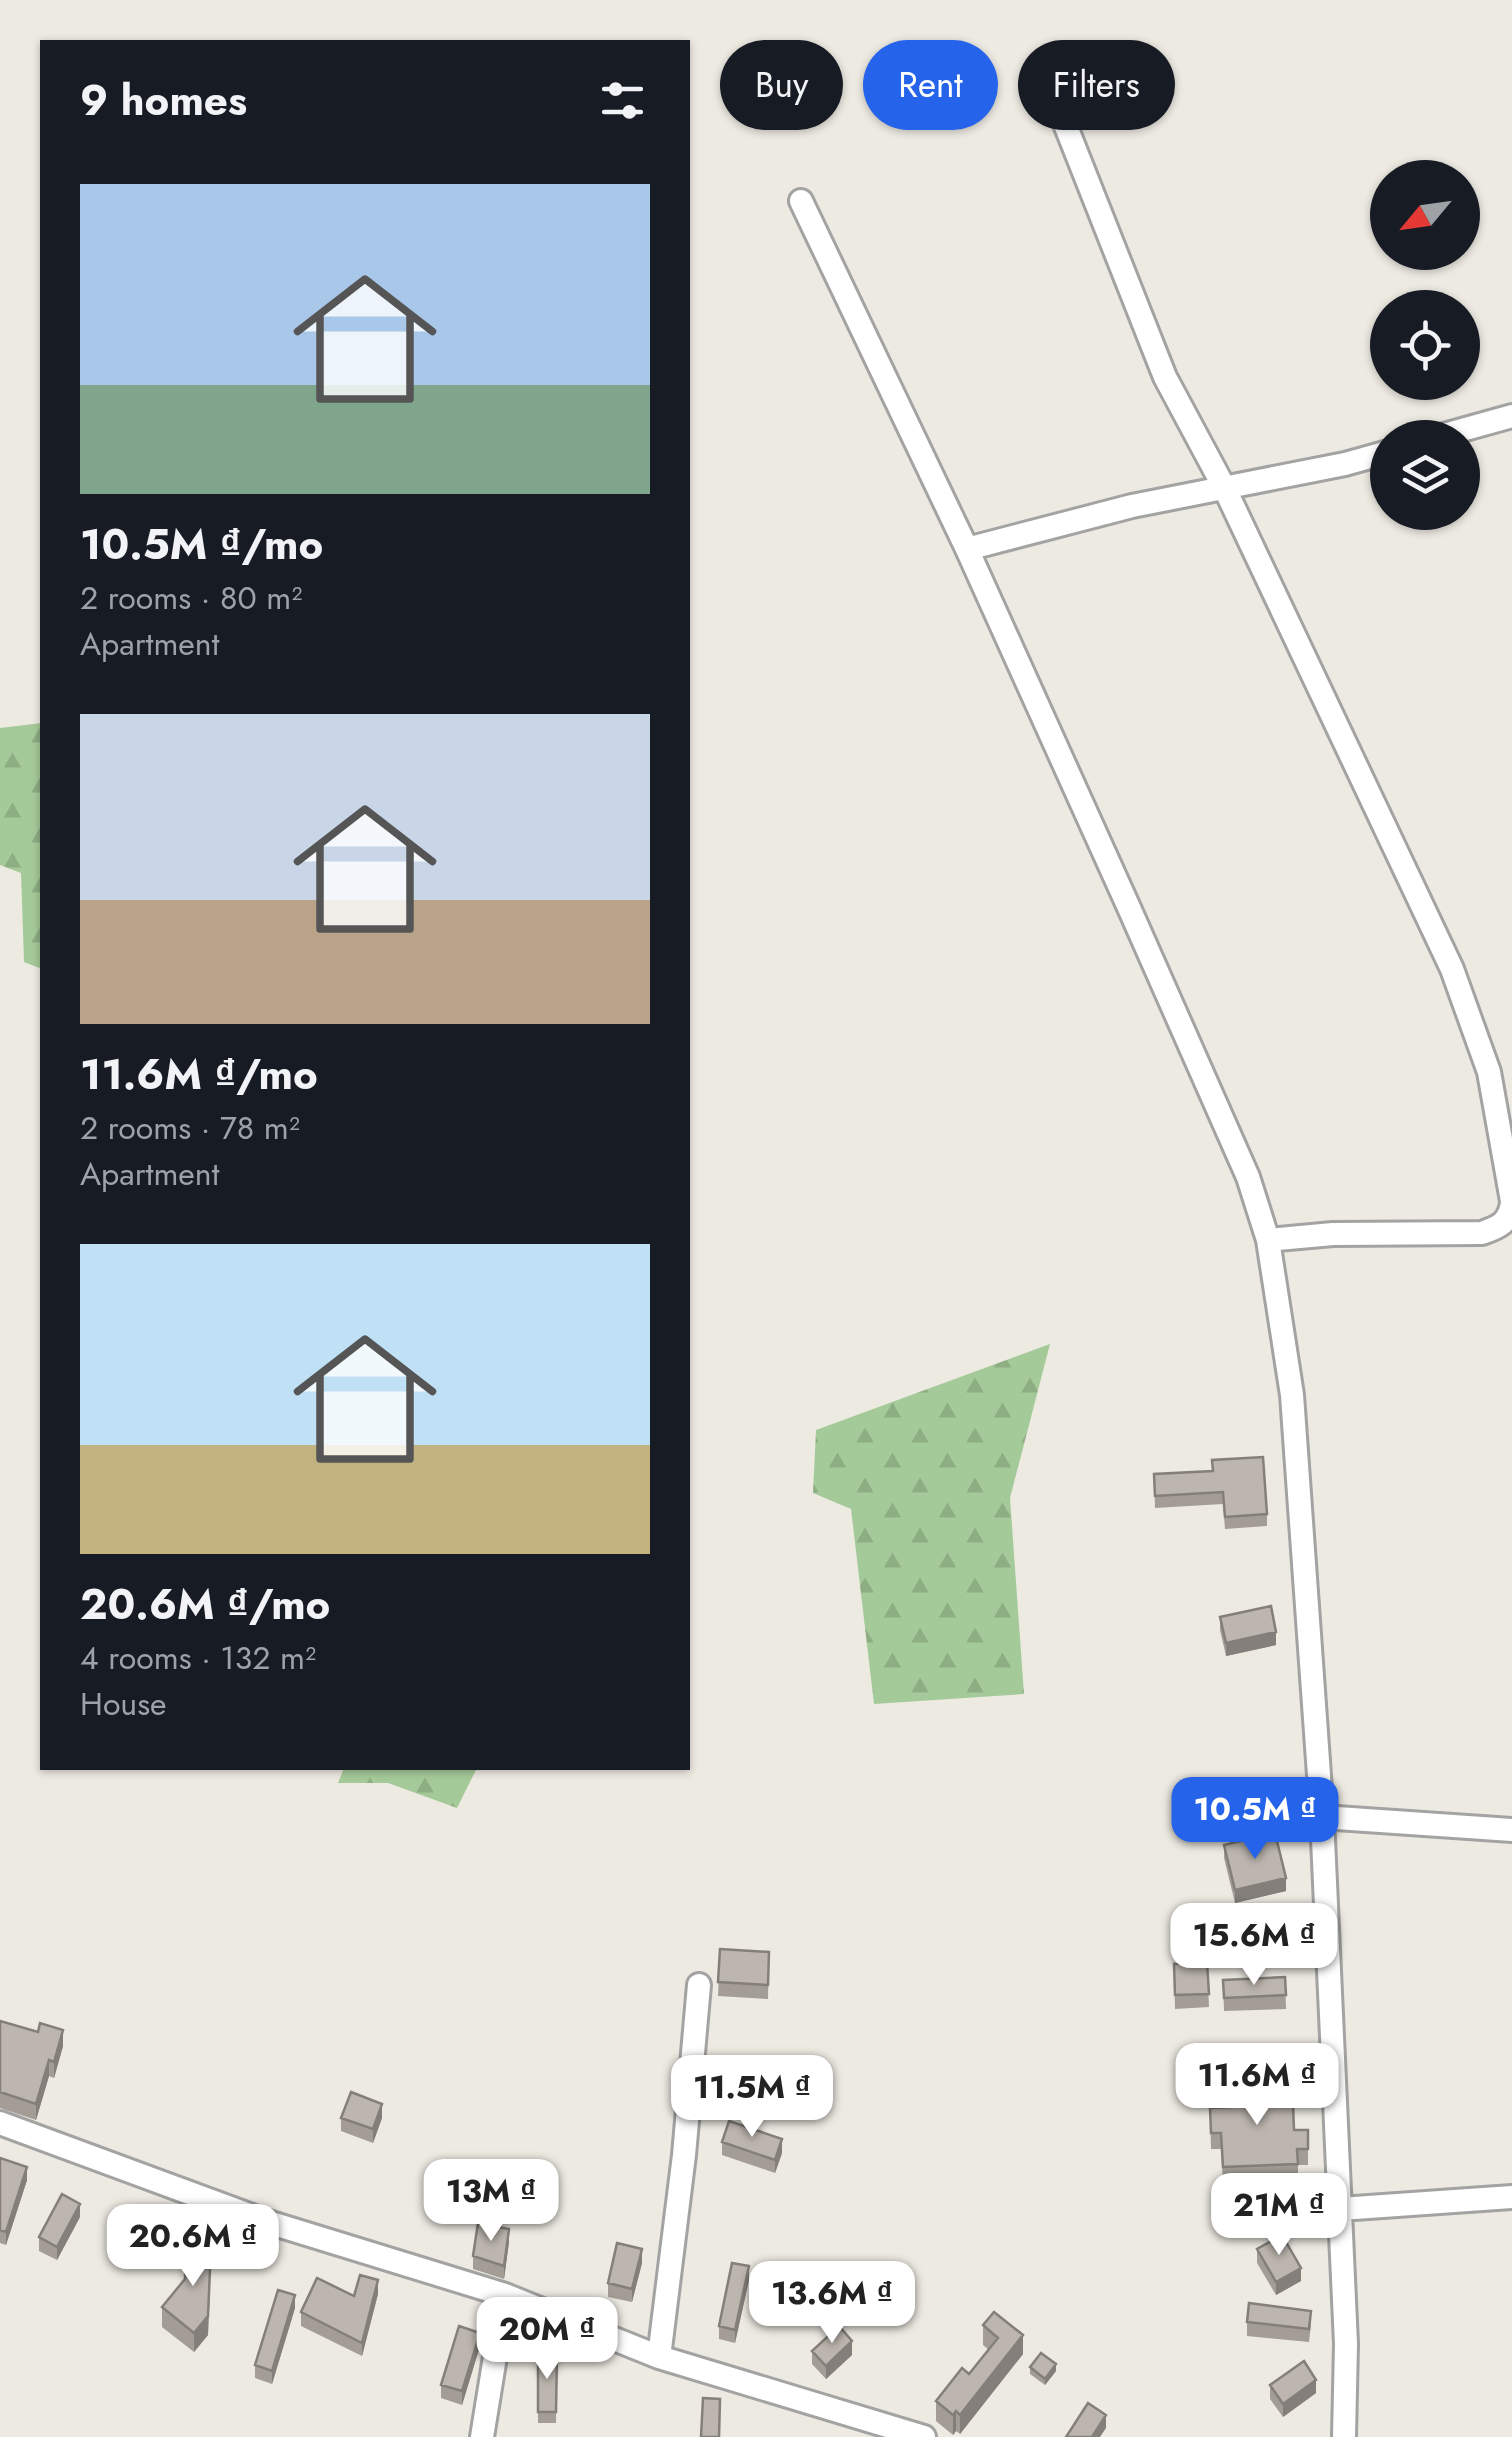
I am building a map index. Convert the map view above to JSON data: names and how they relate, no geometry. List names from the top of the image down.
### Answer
{
  "north": "bottom left",
  "page": {
    "chip": ["Buy", "Rent", "Filters"],
    "heading": "9 homes",
    "list": [
      {
        "name": "10.5M ₫/mo",
        "note": "2 rooms · 80 m² · Apartment"
      },
      {
        "name": "11.6M ₫/mo",
        "note": "2 rooms · 78 m² · Apartment"
      },
      {
        "name": "20.6M ₫/mo",
        "note": "4 rooms · 132 m² · House"
      }
    ],
    "price": [
      "10.5M ₫",
      "15.6M ₫",
      "11.6M ₫",
      "11.5M ₫",
      "13M ₫",
      "21M ₫",
      "20.6M ₫",
      "13.6M ₫",
      "20M ₫"
    ]
  }
}
